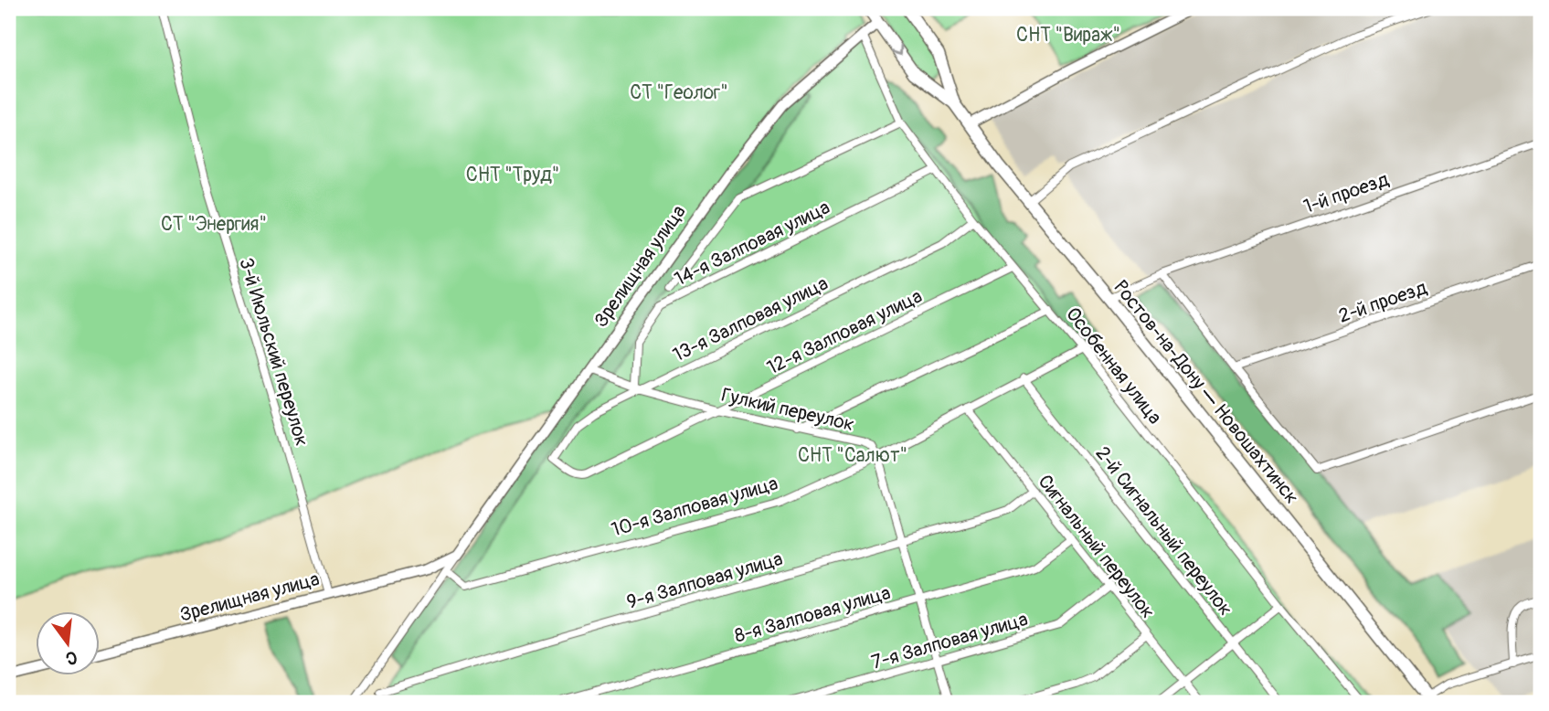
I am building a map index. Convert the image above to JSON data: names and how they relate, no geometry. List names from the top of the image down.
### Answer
{
  "streets": {
    "main road": ["Ростов-на-Дону — Новошахтинск"],
    "street": [
      "1-й проезд",
      "14-я Залповая улица",
      "Зрелищная улица",
      "2-й проезд",
      "13-я Залповая улица",
      "12-я Залповая улица",
      "3-й Июльский переулок",
      "Особенная улица",
      "Гулкий переулок",
      "10-я Залповая улица",
      "2-й Сигнальный переулок",
      "Сигнальный переулок",
      "9-я Залповая улица",
      "8-я Залповая улица",
      "7-я Залповая улица"
    ]
  },
  "crossings": [
    ["1-й проезд", "Ростов-на-Дону — Новошахтинск"],
    ["14-я Залповая улица", "13-я Залповая улица"],
    ["14-я Залповая улица", "Особенная улица"],
    ["14-я Залповая улица", "Гулкий переулок"],
    ["Зрелищная улица", "3-й Июльский переулок"],
    ["Зрелищная улица", "Особенная улица"],
    ["Зрелищная улица", "Гулкий переулок"],
    ["Зрелищная улица", "10-я Залповая улица"],
    ["13-я Залповая улица", "12-я Залповая улица"],
    ["13-я Залповая улица", "Особенная улица"],
    ["13-я Залповая улица", "Гулкий переулок"],
    ["12-я Залповая улица", "Особенная улица"],
    ["12-я Залповая улица", "Гулкий переулок"],
    ["Особенная улица", "10-я Залповая улица"],
    ["Гулкий переулок", "10-я Залповая улица"],
    ["10-я Залповая улица", "2-й Сигнальный переулок"],
    ["10-я Залповая улица", "Сигнальный переулок"],
    ["Сигнальный переулок", "9-я Залповая улица"],
    ["Сигнальный переулок", "8-я Залповая улица"],
    ["Сигнальный переулок", "7-я Залповая улица"]
  ],
  "parks": [
    "СНТ \"Вираж\"",
    "СТ \"Геолог\"",
    "СНТ \"Труд\"",
    "СТ \"Энергия\"",
    "СНТ \"Салют\""
  ],
  "north": "bottom"
}
